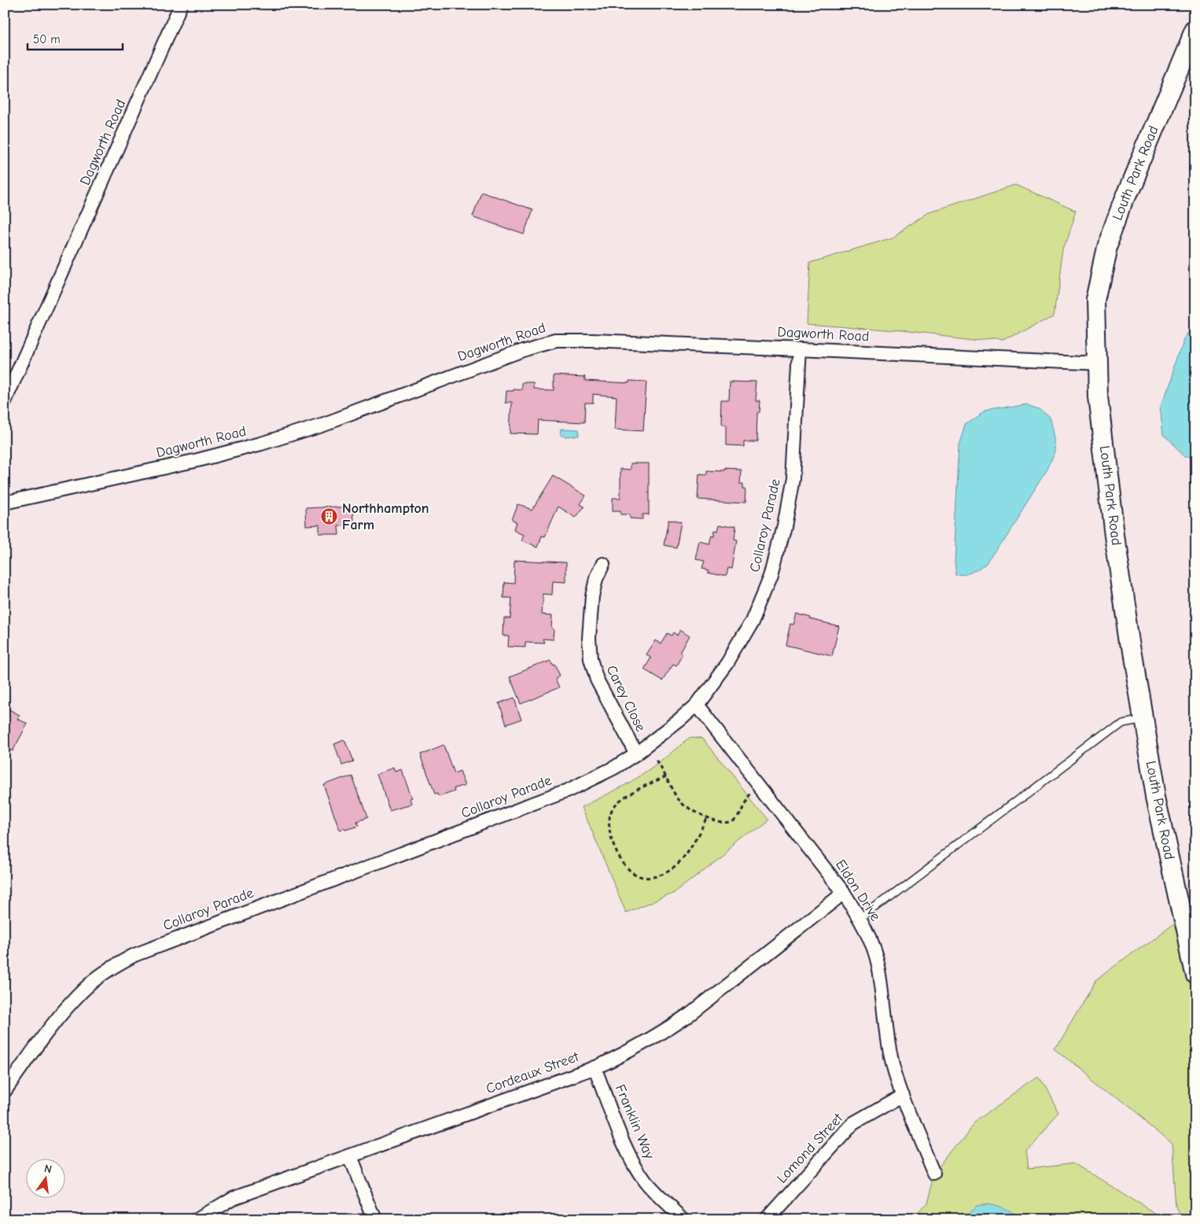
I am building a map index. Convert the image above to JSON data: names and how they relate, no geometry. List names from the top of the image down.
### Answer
{
  "streets": {
    "street": [
      "Dagworth Road",
      "Louth Park Road",
      "Collaroy Parade",
      "Carey Close",
      "Eldon Drive",
      "Cordeaux Street",
      "Franklin Way",
      "Lomond Street"
    ]
  },
  "crossings": [
    ["Dagworth Road", "Louth Park Road"],
    ["Dagworth Road", "Collaroy Parade"],
    ["Collaroy Parade", "Carey Close"],
    ["Collaroy Parade", "Eldon Drive"],
    ["Eldon Drive", "Cordeaux Street"],
    ["Eldon Drive", "Lomond Street"],
    ["Cordeaux Street", "Franklin Way"]
  ],
  "places": {
    "building": ["Northhampton Farm"]
  },
  "scale_bar": "50 m",
  "north": "top"
}
